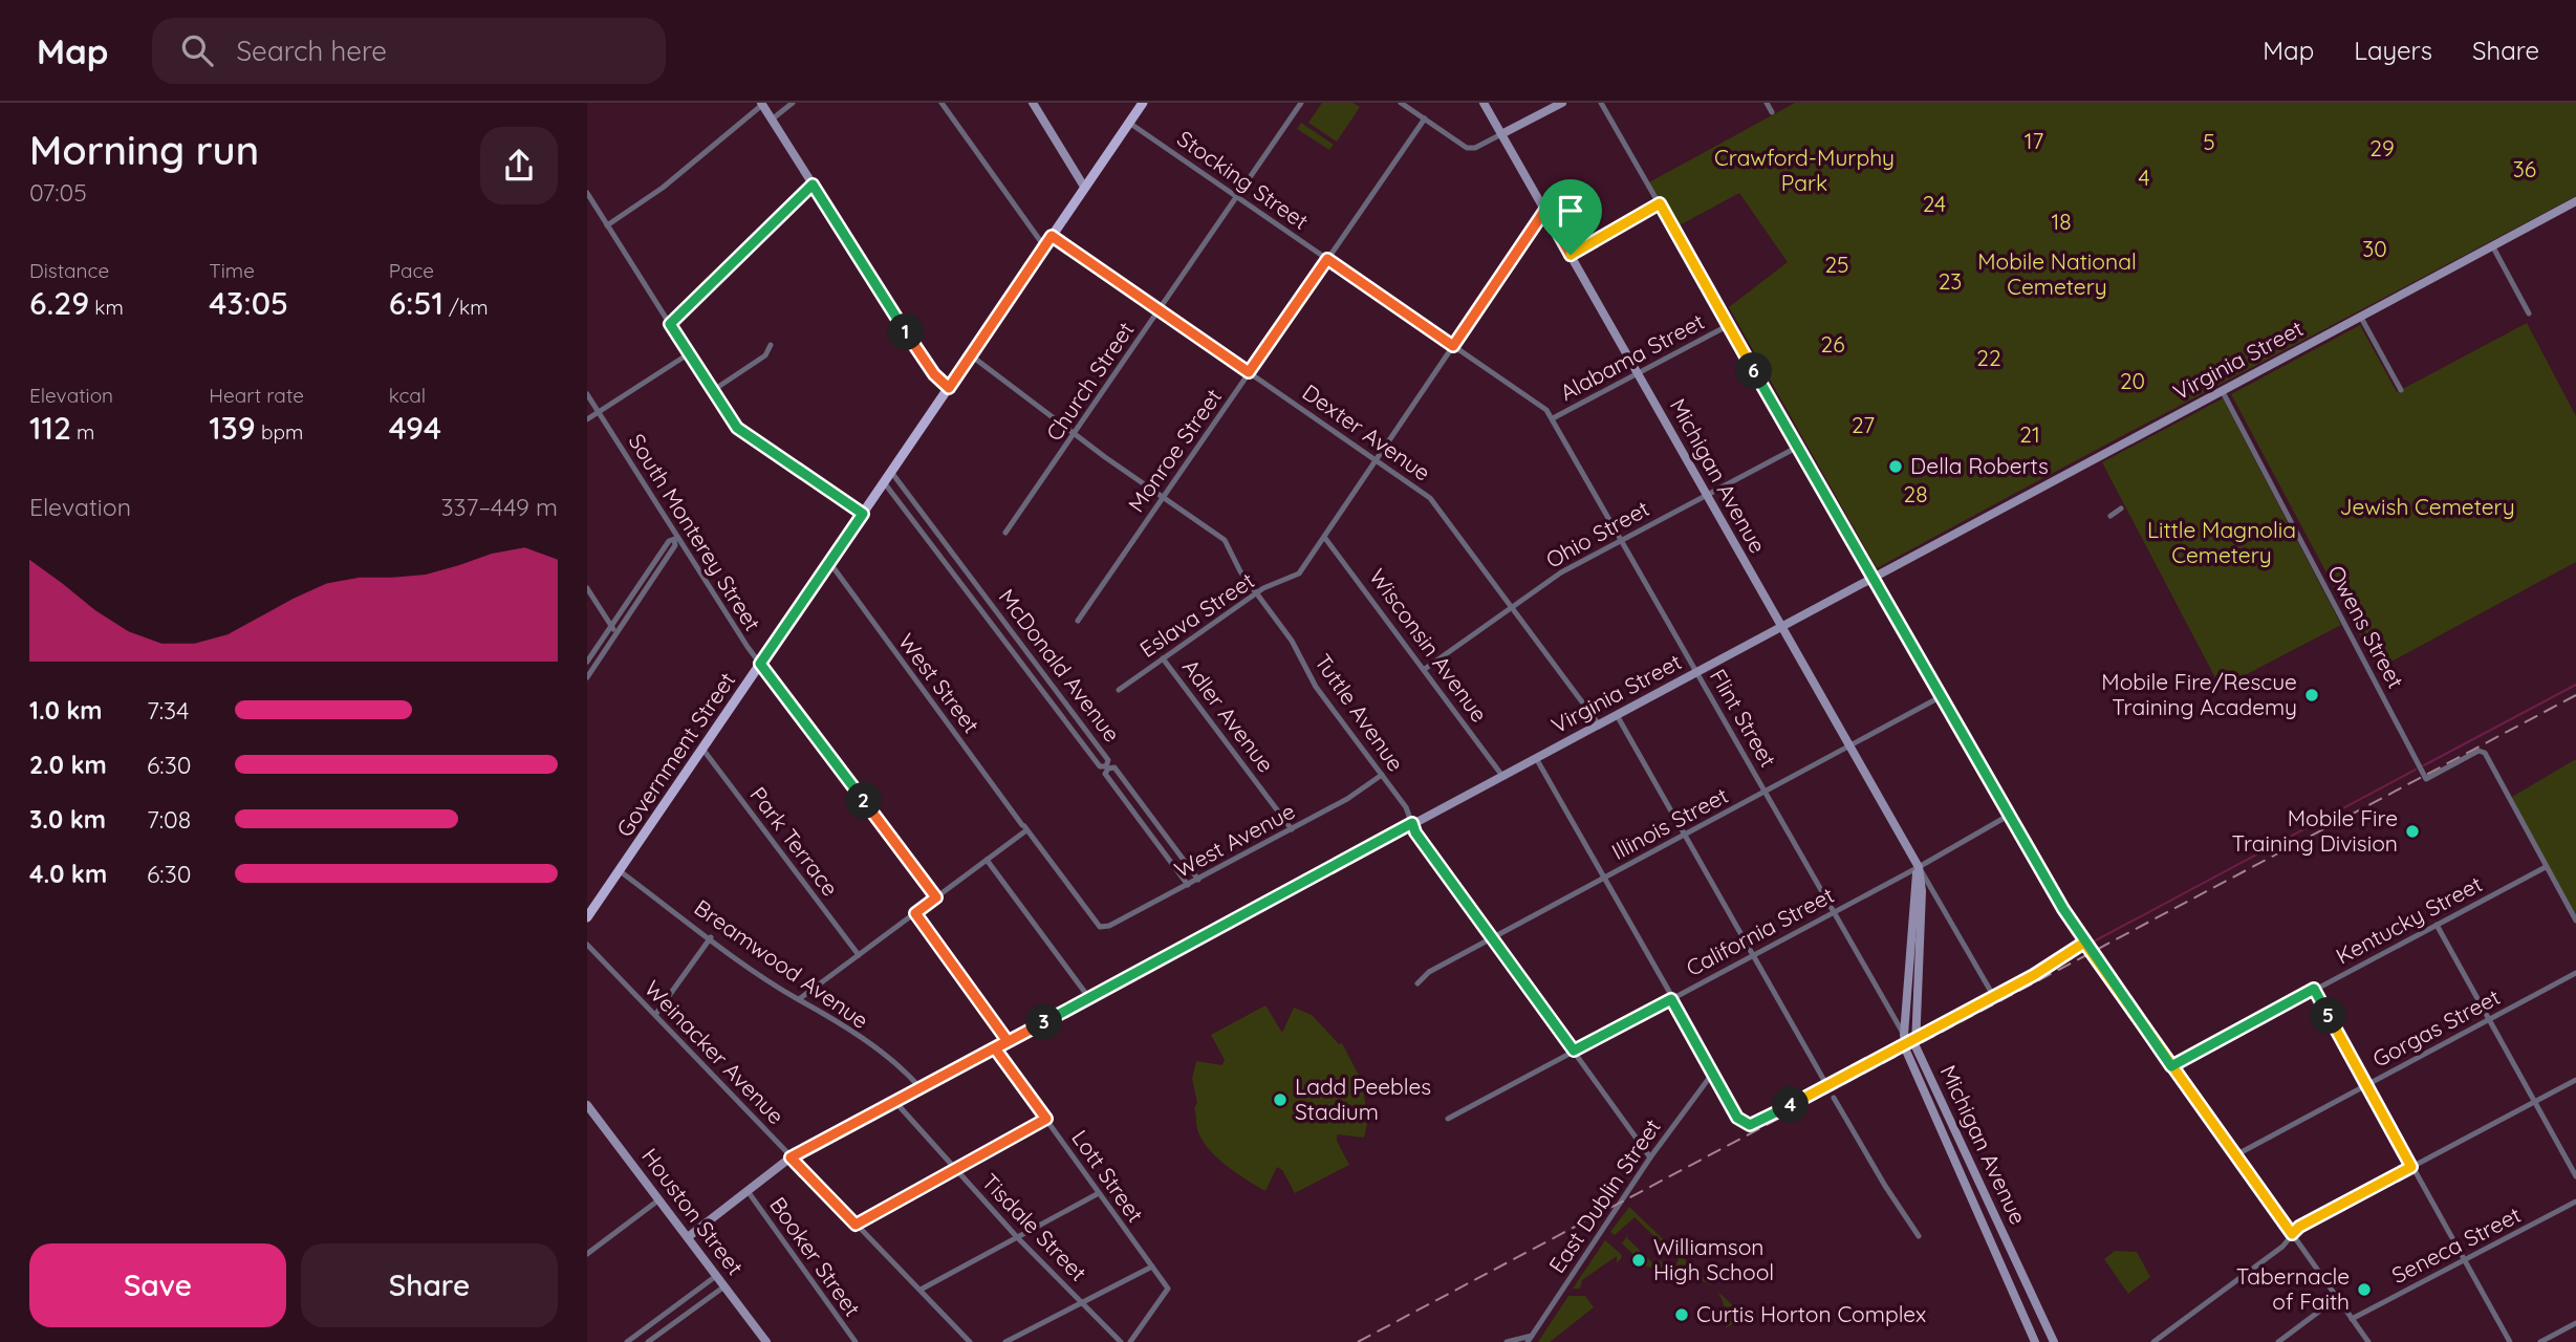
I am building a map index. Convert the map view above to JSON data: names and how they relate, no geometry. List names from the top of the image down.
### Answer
{
  "streets": {
    "main road": ["Government Street"],
    "street": [
      "Stocking Street",
      "Alabama Street",
      "Virginia Street",
      "Church Street",
      "Dexter Avenue",
      "Monroe Street",
      "Michigan Avenue",
      "South Monterey Street",
      "Ohio Street",
      "Eslava Street",
      "Owens Street",
      "Wisconsin Avenue",
      "McDonald Avenue",
      "West Street",
      "Tuttle Avenue",
      "Adler Avenue",
      "Flint Street",
      "Illinois Street",
      "West Avenue",
      "Park Terrace",
      "Kentucky Street",
      "California Street",
      "Breamwood Avenue",
      "Gorgas Street",
      "Weinacker Avenue",
      "Lott Street",
      "East Dublin Street",
      "Houston Street",
      "Tisdale Street",
      "Seneca Street",
      "Booker Street"
    ]
  },
  "crossings": [
    ["Stocking Street", "Alabama Street"],
    ["Stocking Street", "Church Street"],
    ["Stocking Street", "Monroe Street"],
    ["Stocking Street", "Eslava Street"],
    ["Stocking Street", "Flint Street"],
    ["Stocking Street", "Government Street"],
    ["Alabama Street", "Michigan Avenue"],
    ["Alabama Street", "Flint Street"],
    ["Virginia Street", "Dexter Avenue"],
    ["Virginia Street", "Michigan Avenue"],
    ["Virginia Street", "Owens Street"],
    ["Virginia Street", "Wisconsin Avenue"],
    ["Virginia Street", "Tuttle Avenue"],
    ["Virginia Street", "Flint Street"],
    ["Virginia Street", "Breamwood Avenue"],
    ["Virginia Street", "Weinacker Avenue"],
    ["Virginia Street", "Lott Street"],
    ["Virginia Street", "Houston Street"],
    ["Virginia Street", "Tisdale Street"],
    ["Virginia Street", "Booker Street"],
    ["Church Street", "Dexter Avenue"],
    ["Church Street", "Tuttle Avenue"],
    ["Dexter Avenue", "Monroe Street"],
    ["Dexter Avenue", "Ohio Street"],
    ["Dexter Avenue", "Eslava Street"],
    ["Dexter Avenue", "Government Street"],
    ["Monroe Street", "Tuttle Avenue"],
    ["Michigan Avenue", "Ohio Street"],
    ["Michigan Avenue", "Eslava Street"],
    ["Michigan Avenue", "Flint Street"],
    ["Michigan Avenue", "Illinois Street"],
    ["Michigan Avenue", "California Street"],
    ["South Monterey Street", "Government Street"],
    ["Ohio Street", "Wisconsin Avenue"],
    ["Ohio Street", "Flint Street"],
    ["Eslava Street", "Wisconsin Avenue"],
    ["Eslava Street", "Tuttle Avenue"],
    ["Eslava Street", "Adler Avenue"],
    ["Owens Street", "Kentucky Street"],
    ["McDonald Avenue", "Government Street"],
    ["McDonald Avenue", "West Avenue"],
    ["West Street", "Government Street"],
    ["West Street", "West Avenue"],
    ["Tuttle Avenue", "Government Street"],
    ["Tuttle Avenue", "Illinois Street"],
    ["Tuttle Avenue", "West Avenue"],
    ["Tuttle Avenue", "California Street"],
    ["Tuttle Avenue", "East Dublin Street"],
    ["Adler Avenue", "West Avenue"],
    ["Flint Street", "Illinois Street"],
    ["Flint Street", "California Street"],
    ["Government Street", "Park Terrace"],
    ["Government Street", "Breamwood Avenue"]
  ],
  "parks": [
    "17",
    "5",
    "29",
    "Crawford-Murphy Park",
    "36",
    "4",
    "24",
    "18",
    "30",
    "Mobile National Cemetery",
    "25",
    "23",
    "26",
    "22",
    "20",
    "27",
    "21",
    "28",
    "Jewish Cemetery",
    "Little Magnolia Cemetery"
  ],
  "places": [
    "Della Roberts",
    "Mobile Fire/Rescue Training Academy",
    "Mobile Fire Training Division",
    "Ladd Peebles Stadium",
    "Williamson High School",
    "Tabernacle of Faith",
    "Curtis Horton Complex"
  ],
  "page": {
    "header": "Map",
    "search": "Search here",
    "nav": ["Map", "Layers", "Share"],
    "heading": ["Morning run", "07:05"],
    "stats": [
      ["Distance", "6.29 km"],
      ["Time", "43:05"],
      ["Pace", "6:51 /km"],
      ["Elevation", "112 m"],
      ["Heart rate", "139 bpm"],
      ["kcal", "494"]
    ],
    "pins": [
      "1",
      "6",
      "2",
      "5",
      "3",
      "4"
    ],
    "chart": ["Elevation", "337–449 m"],
    "list": [
      {
        "name": "1.0 km",
        "note": "7:34"
      },
      {
        "name": "2.0 km",
        "note": "6:30"
      },
      {
        "name": "3.0 km",
        "note": "7:08"
      },
      {
        "name": "4.0 km",
        "note": "6:30"
      }
    ],
    "buttons": ["Save", "Share"]
  }
}
